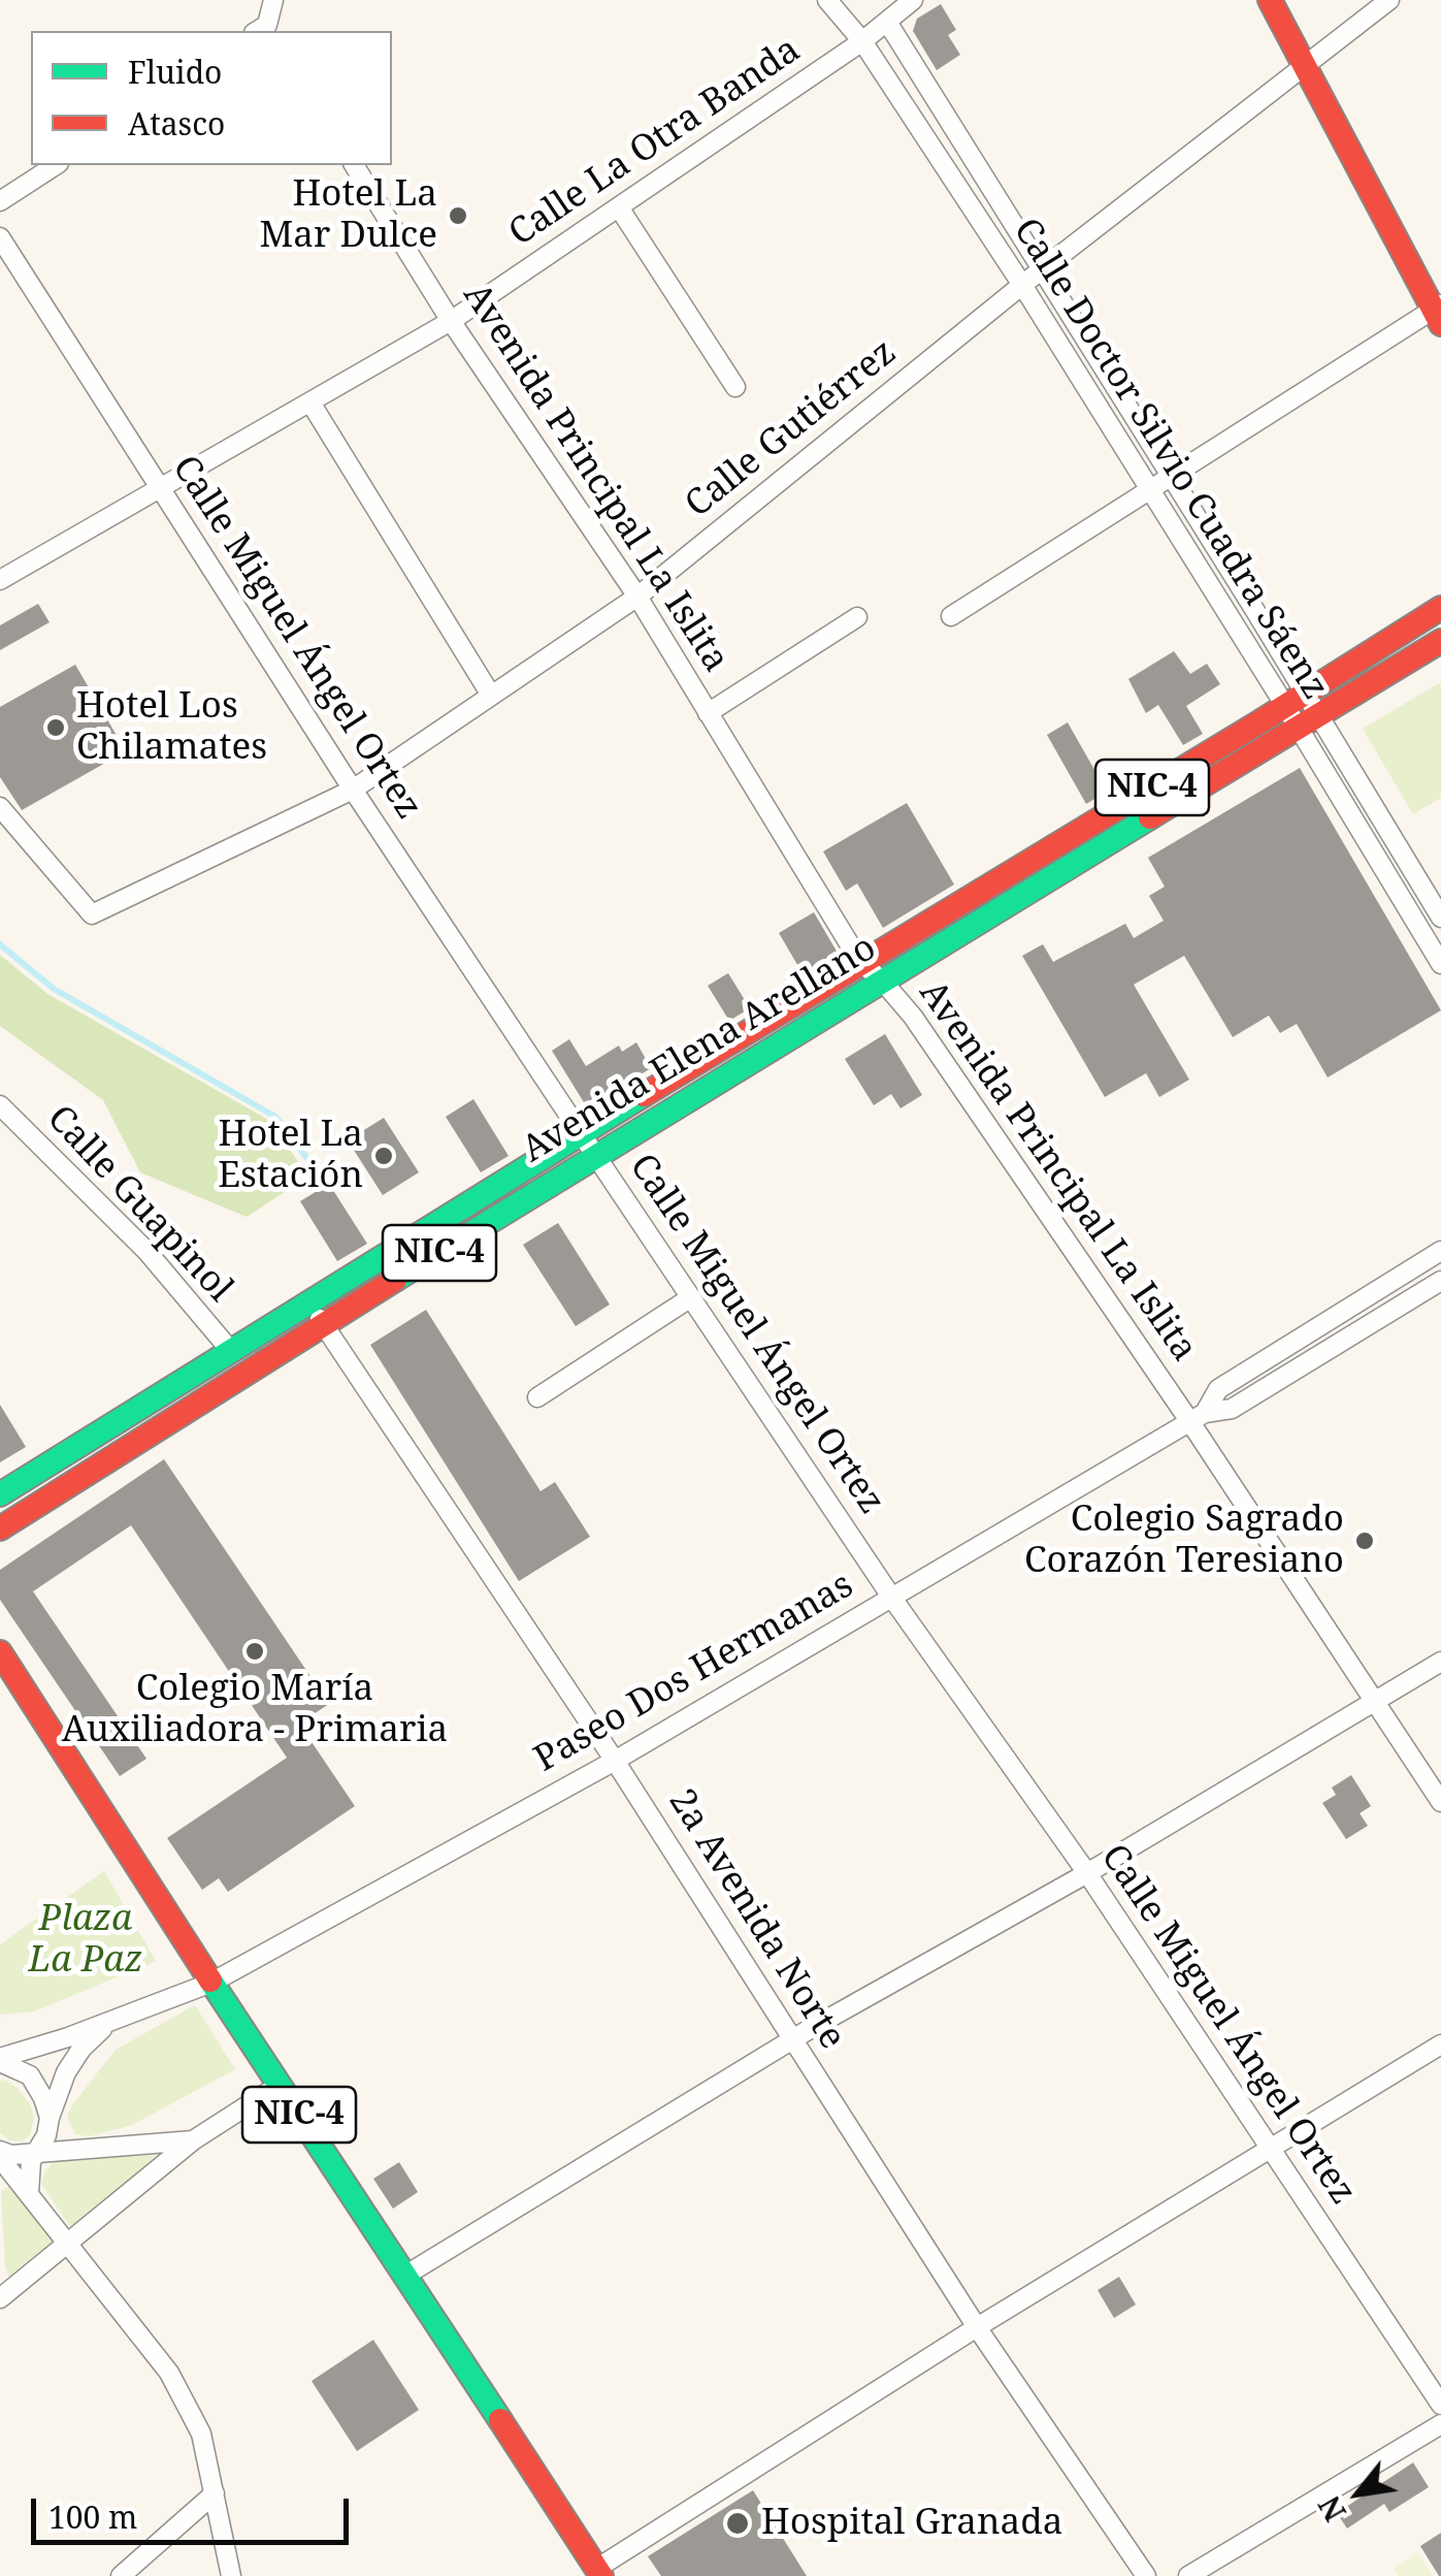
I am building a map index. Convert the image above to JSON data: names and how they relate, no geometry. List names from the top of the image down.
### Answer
{
  "streets": {
    "main road": ["NIC-4", "Avenida Elena Arellano"],
    "street": [
      "Calle La Otra Banda",
      "Calle Gutiérrez",
      "Calle Doctor Silvio Cuadra Sáenz",
      "Avenida Principal La Islita",
      "Calle Miguel Ángel Ortez",
      "Calle Guapinol",
      "Paseo Dos Hermanas",
      "2a Avenida Norte"
    ]
  },
  "crossings": [
    ["Calle La Otra Banda", "Calle Doctor Silvio Cuadra Sáenz"],
    ["Calle La Otra Banda", "Avenida Principal La Islita"],
    ["Calle La Otra Banda", "Calle Miguel Ángel Ortez"],
    ["Calle Gutiérrez", "Calle Doctor Silvio Cuadra Sáenz"],
    ["Calle Gutiérrez", "Avenida Principal La Islita"],
    ["Calle Gutiérrez", "Calle Miguel Ángel Ortez"],
    ["Calle Doctor Silvio Cuadra Sáenz", "Avenida Elena Arellano"],
    ["Avenida Principal La Islita", "Avenida Elena Arellano"],
    ["Avenida Principal La Islita", "Paseo Dos Hermanas"],
    ["Calle Miguel Ángel Ortez", "Avenida Elena Arellano"],
    ["Calle Miguel Ángel Ortez", "Paseo Dos Hermanas"],
    ["NIC-4", "Paseo Dos Hermanas"],
    ["Avenida Elena Arellano", "Calle Guapinol"],
    ["Avenida Elena Arellano", "2a Avenida Norte"],
    ["Paseo Dos Hermanas", "2a Avenida Norte"]
  ],
  "parks": ["Plaza La Paz"],
  "places": [
    "Hotel La Mar Dulce",
    "Hotel Los Chilamates",
    "Hotel La Estación",
    "Colegio Sagrado Corazón Teresiano",
    "Colegio María Auxiliadora - Primaria",
    "Hospital Granada"
  ],
  "legend": ["Fluido", "Atasco"],
  "scale_bar": "100 m",
  "north": "bottom left"
}
